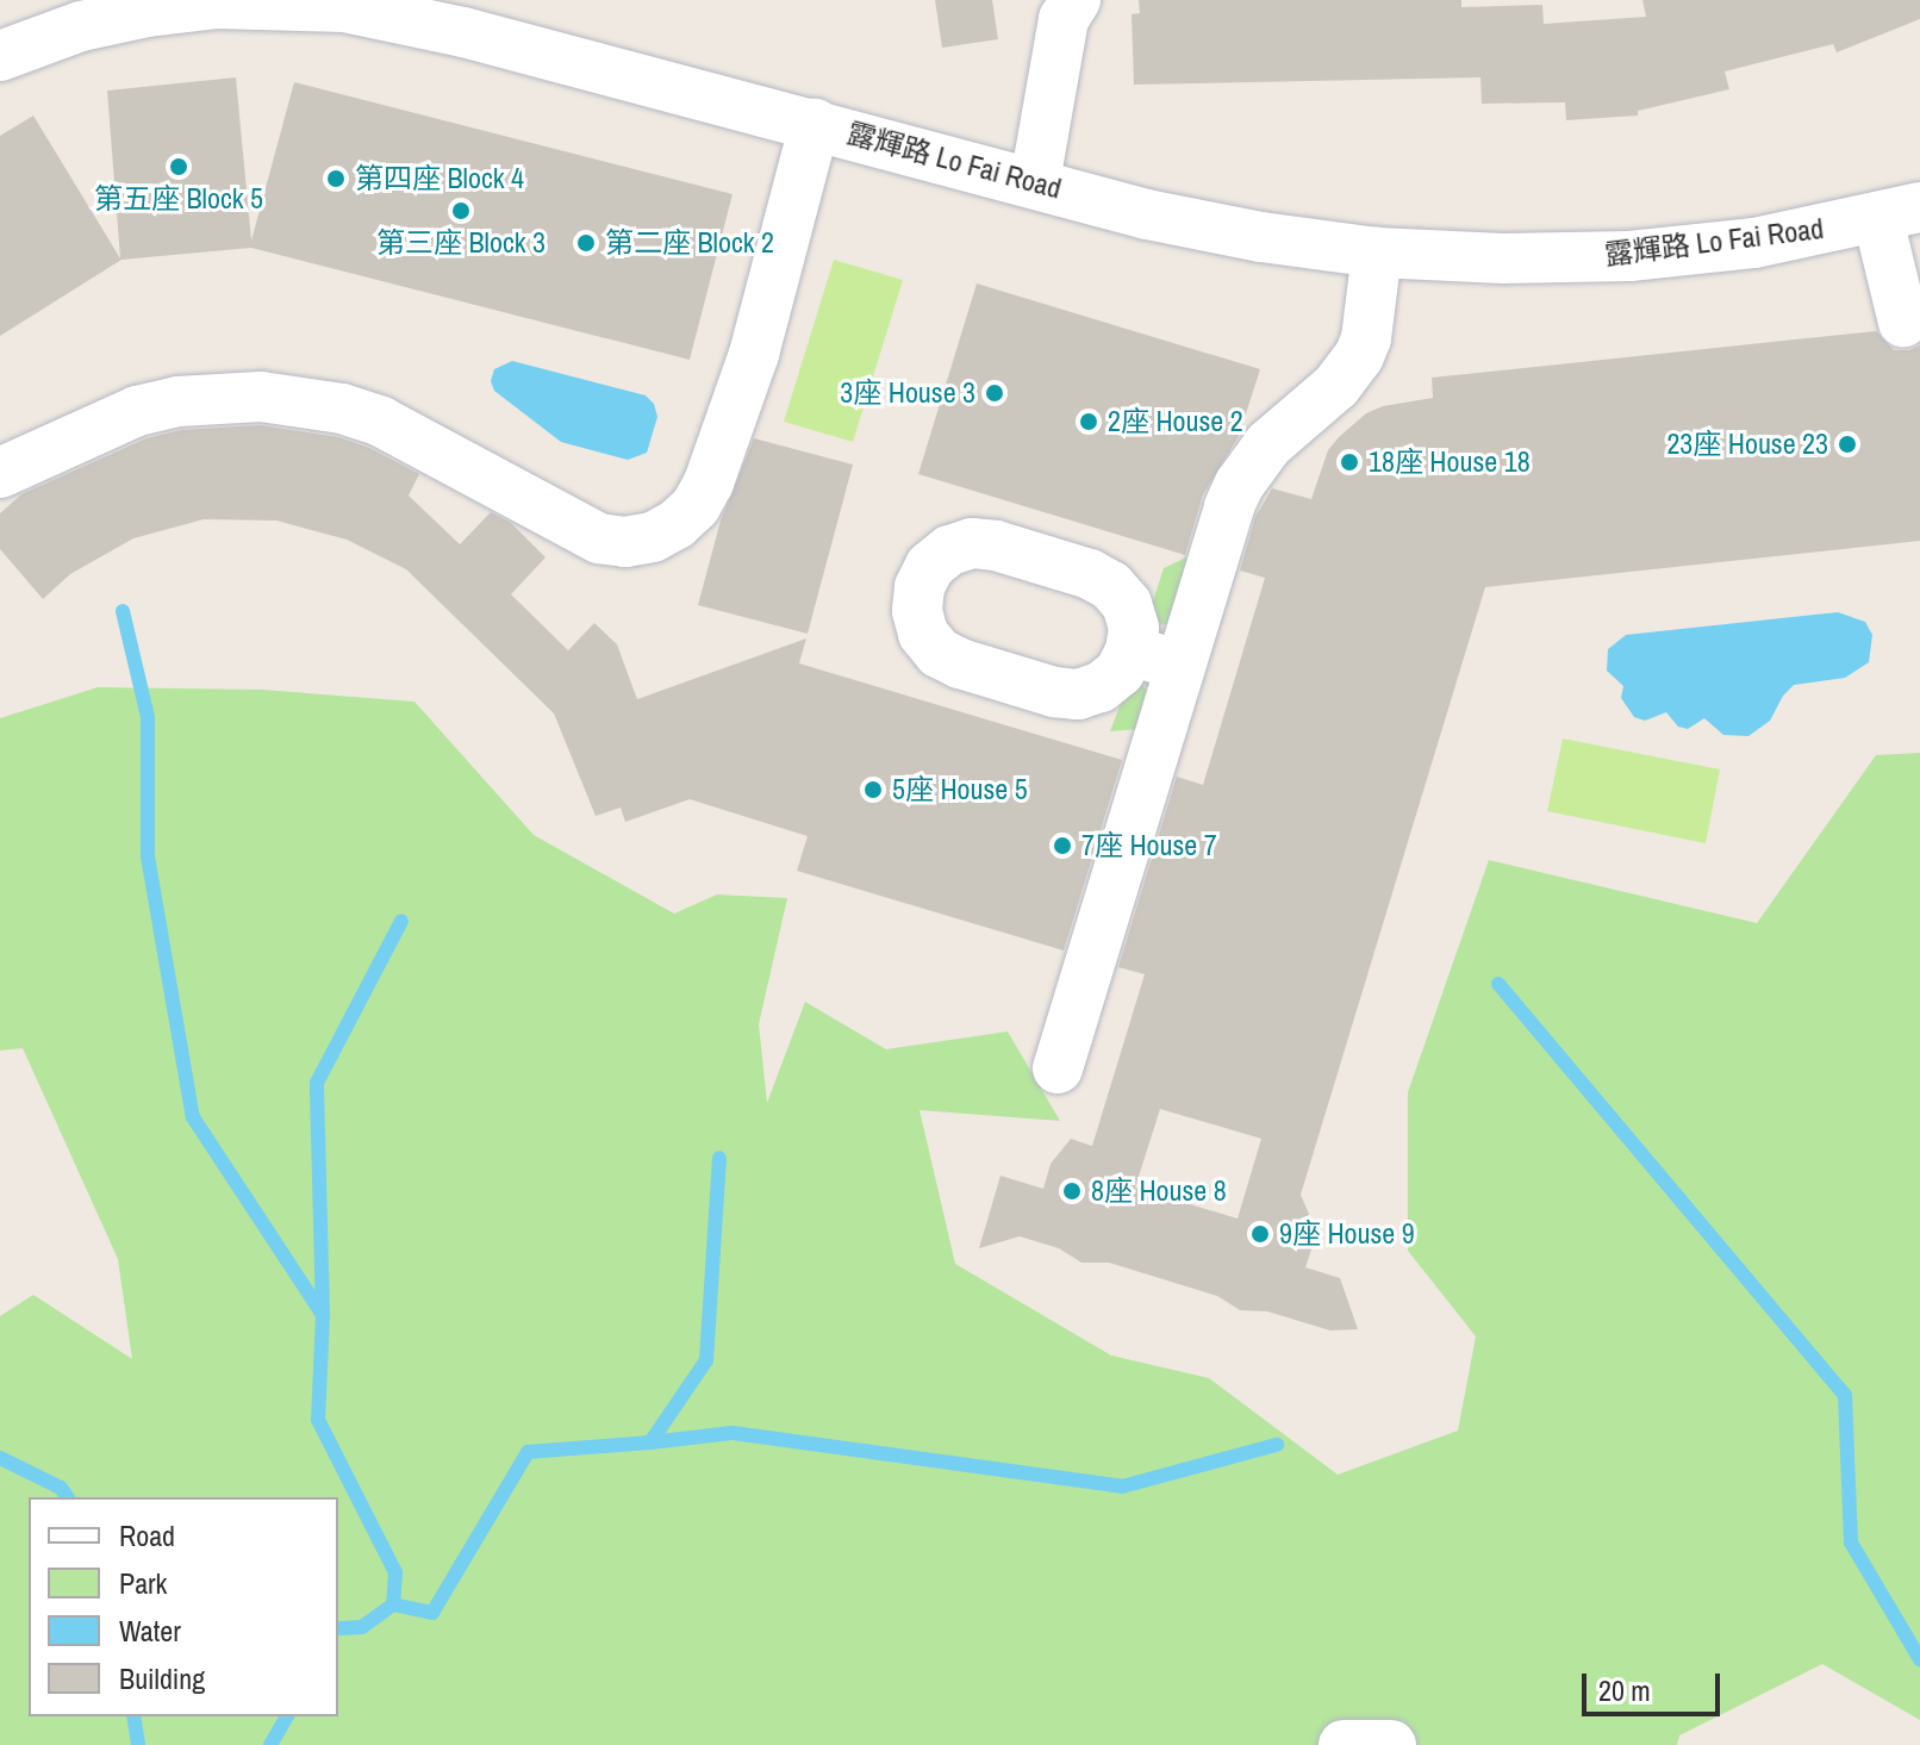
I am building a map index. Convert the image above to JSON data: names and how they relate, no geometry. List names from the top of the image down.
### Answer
{
  "streets": {
    "street": ["露輝路 Lo Fai Road"]
  },
  "places": [
    "第五座 Block 5",
    "第四座 Block 4",
    "第三座 Block 3",
    "第二座 Block 2",
    "3座 House 3",
    "2座 House 2",
    "23座 House 23",
    "18座 House 18",
    "5座 House 5",
    "7座 House 7",
    "8座 House 8",
    "9座 House 9"
  ],
  "legend": [
    "Road",
    "Park",
    "Water",
    "Building"
  ],
  "scale_bar": "20 m"
}
